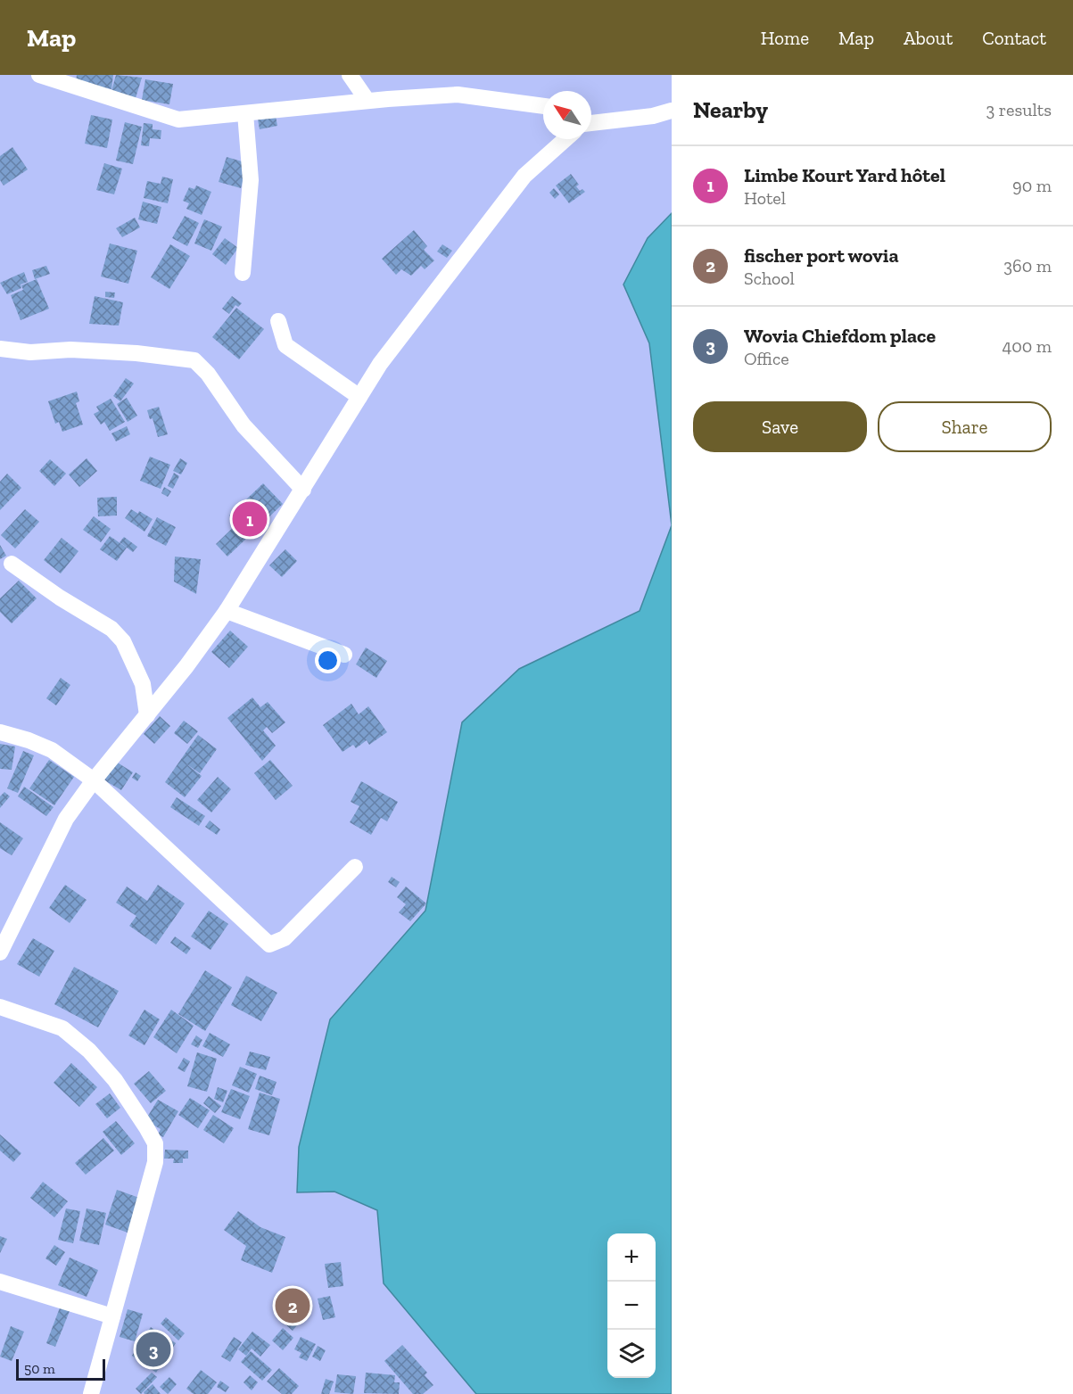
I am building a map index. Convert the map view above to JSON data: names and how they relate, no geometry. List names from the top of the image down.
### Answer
{
  "scale_bar": "50 m",
  "north": "top left",
  "page": {
    "header": "Map",
    "nav": [
      "Home",
      "Map",
      "About",
      "Contact"
    ],
    "heading": ["Nearby", "3 results"],
    "list": [
      {
        "mark": "1",
        "name": "Limbe Kourt Yard hôtel",
        "note": "Hotel",
        "value": "90 m"
      },
      {
        "mark": "2",
        "name": "fischer port wovia",
        "note": "School",
        "value": "360 m"
      },
      {
        "mark": "3",
        "name": "Wovia Chiefdom place",
        "note": "Office",
        "value": "400 m"
      }
    ],
    "buttons": ["Save", "Share"],
    "pins": ["1", "2", "3"],
    "map_buttons": ["+", "−"],
    "scale": "50 m"
  }
}
